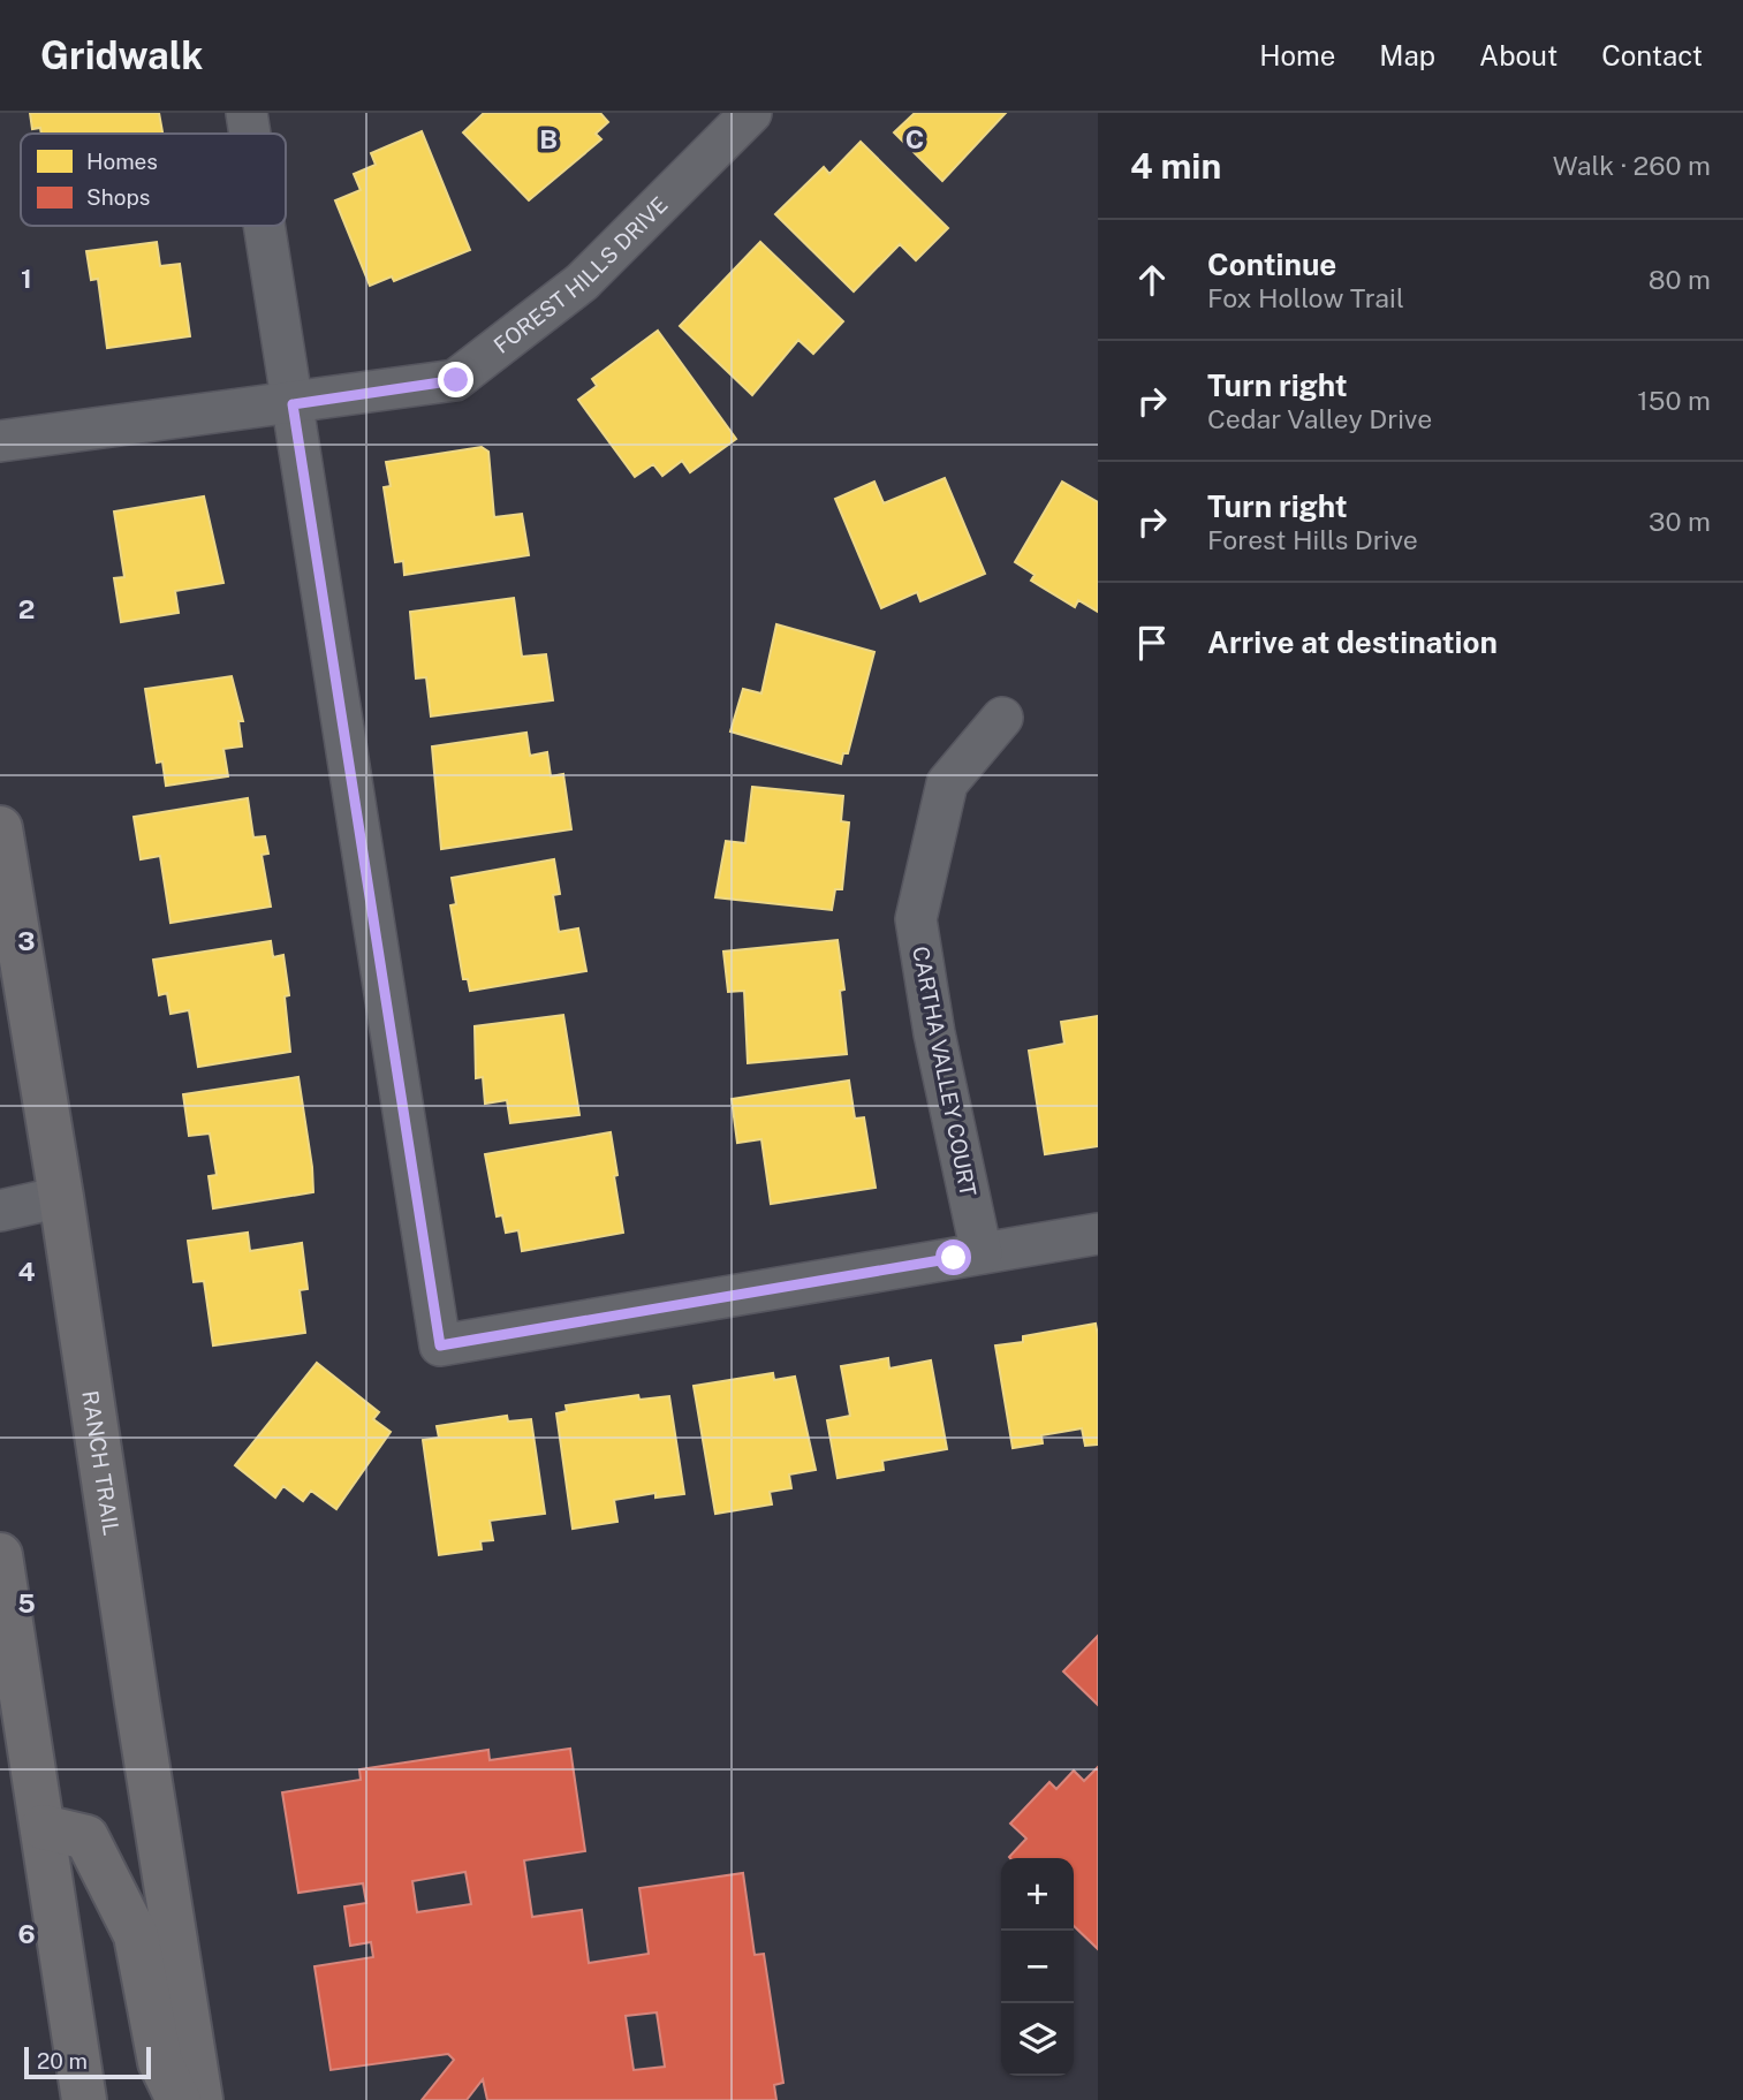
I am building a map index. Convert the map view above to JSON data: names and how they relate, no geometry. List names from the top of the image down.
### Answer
{
  "streets": {
    "main road": ["RANCH TRAIL"],
    "street": ["FOREST HILLS DRIVE", "CARTHA VALLEY COURT"]
  },
  "legend": ["Homes", "Shops"],
  "scale_bar": "20 m",
  "page": {
    "header": "Gridwalk",
    "nav": [
      "Home",
      "Map",
      "About",
      "Contact"
    ],
    "heading": ["4 min", "Walk · 260 m"],
    "list": [
      ["Continue", "Fox Hollow Trail", "80 m"],
      ["Turn right", "Cedar Valley Drive", "150 m"],
      ["Turn right", "Forest Hills Drive", "30 m"],
      "Arrive at destination"
    ],
    "map_buttons": ["+", "−"],
    "scale": "20 m"
  },
  "grid": {
    "columns": ["B", "C"],
    "rows": [
      "1",
      "2",
      "3",
      "4",
      "5",
      "6"
    ]
  }
}
